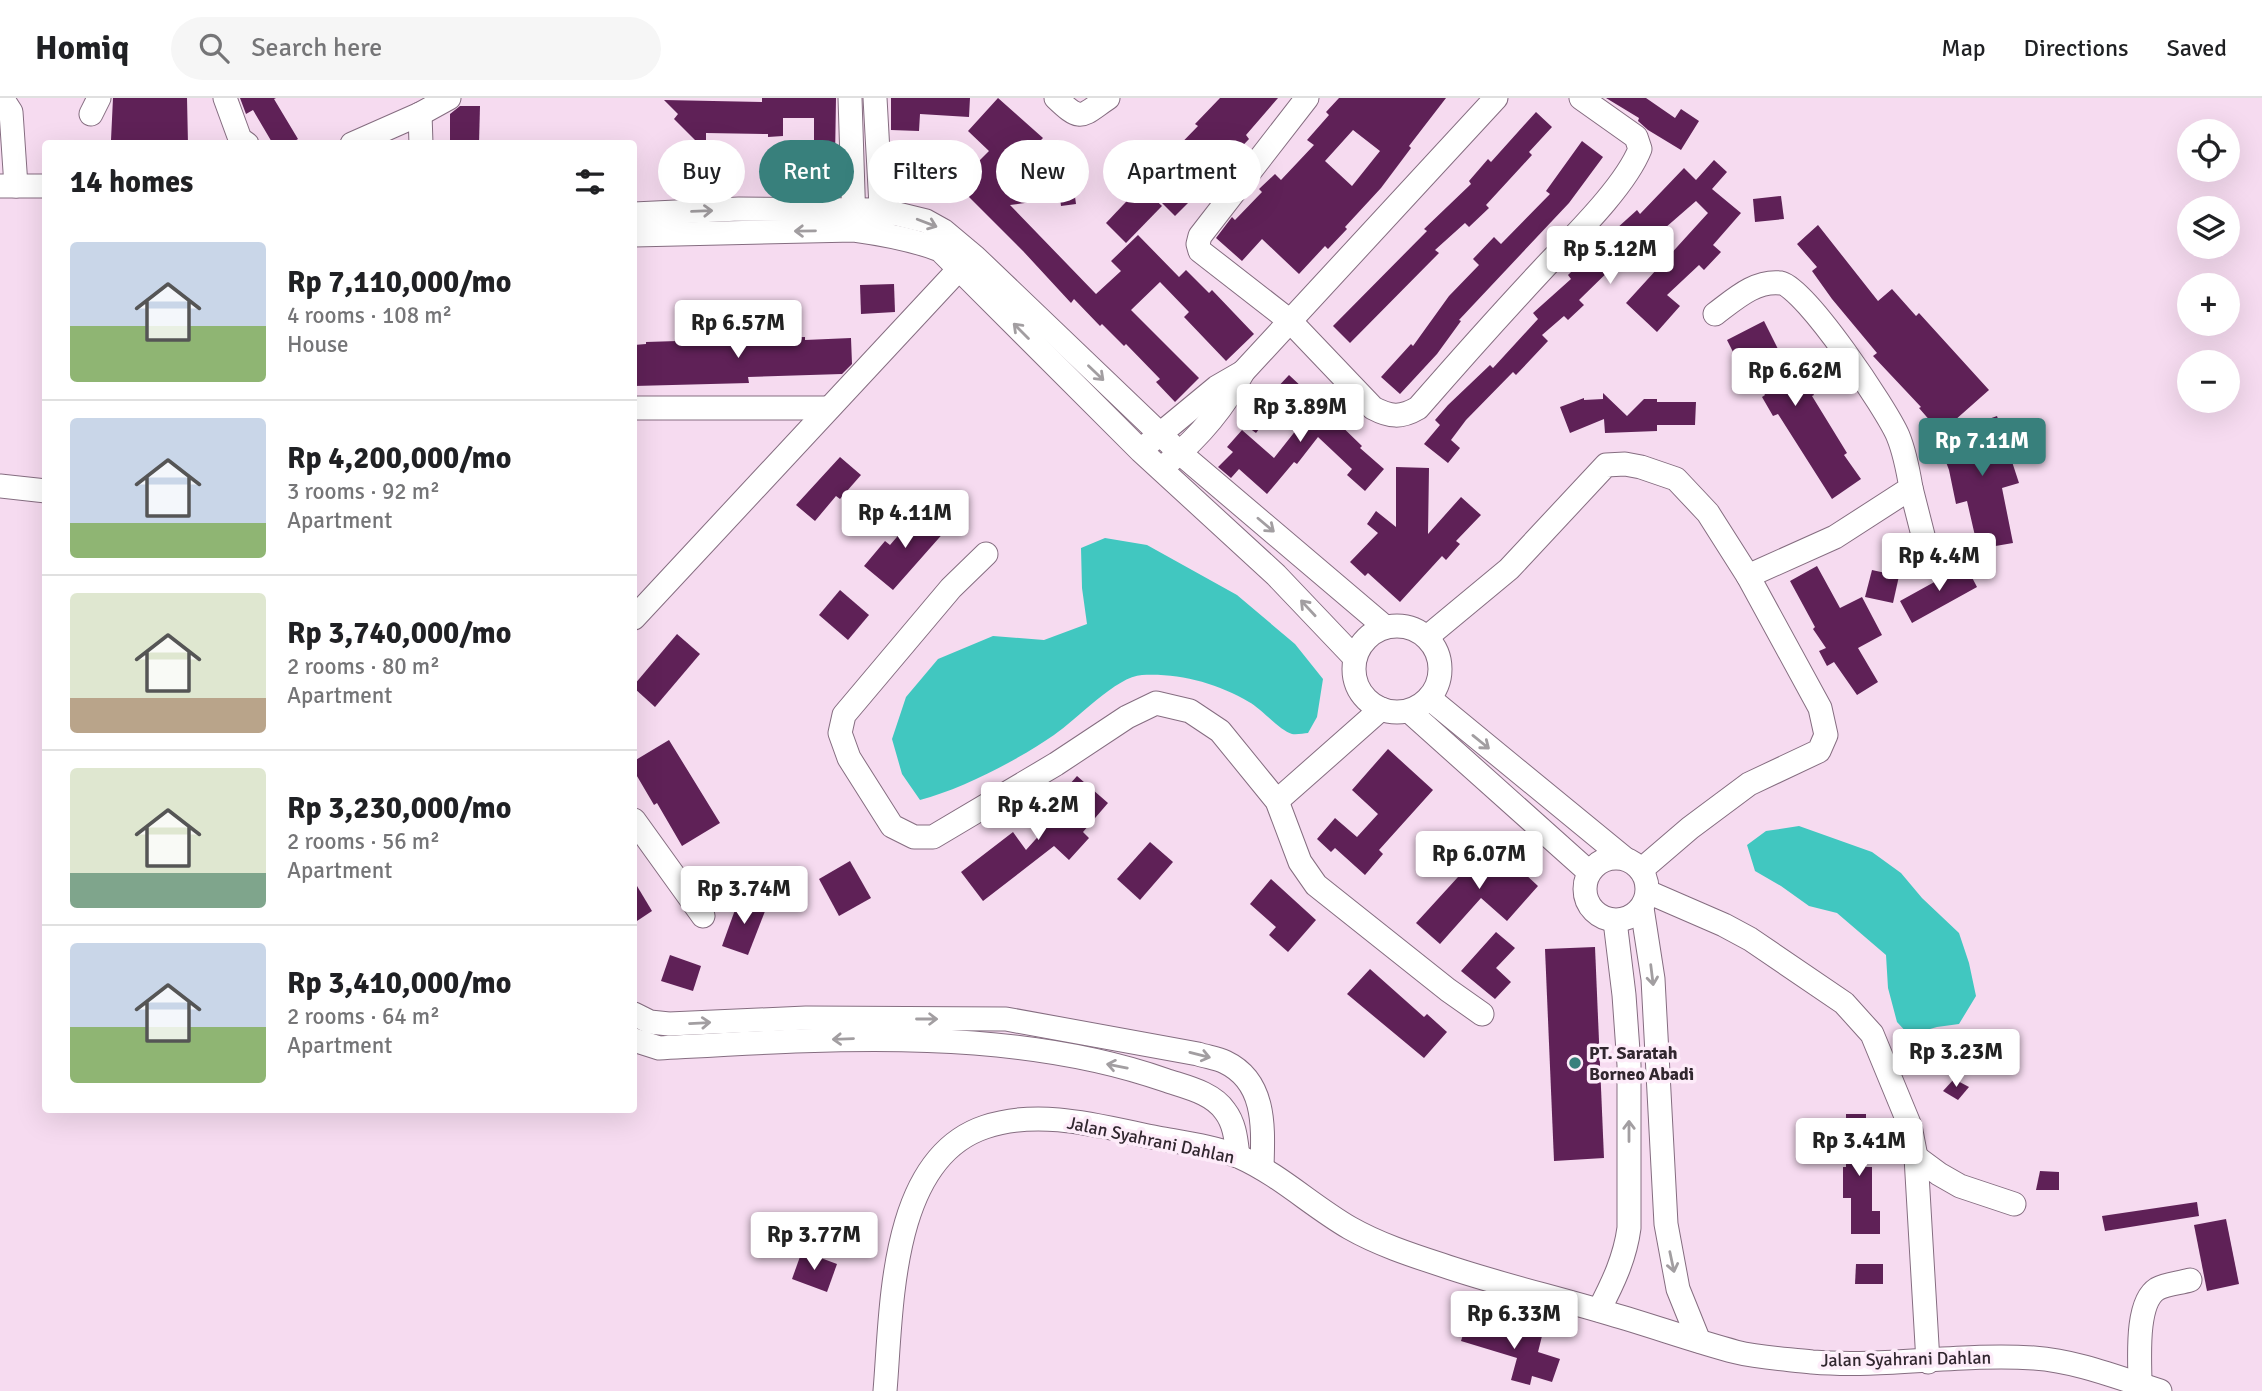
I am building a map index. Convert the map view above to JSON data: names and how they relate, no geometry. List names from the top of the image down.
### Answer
{
  "streets": {
    "street": ["Jalan Syahrani Dahlan"]
  },
  "places": ["PT. Saratah Borneo Abadi"],
  "page": {
    "header": "Homiq",
    "search": "Search here",
    "nav": ["Map", "Directions", "Saved"],
    "map_buttons": ["+", "−"],
    "chip": [
      "Buy",
      "Rent",
      "Filters",
      "New",
      "Apartment"
    ],
    "heading": "14 homes",
    "list": [
      {
        "name": "Rp 7,110,000/mo",
        "note": "4 rooms · 108 m² · House"
      },
      {
        "name": "Rp 4,200,000/mo",
        "note": "3 rooms · 92 m² · Apartment"
      },
      {
        "name": "Rp 3,740,000/mo",
        "note": "2 rooms · 80 m² · Apartment"
      },
      {
        "name": "Rp 3,230,000/mo",
        "note": "2 rooms · 56 m² · Apartment"
      },
      {
        "name": "Rp 3,410,000/mo",
        "note": "2 rooms · 64 m² · Apartment"
      }
    ],
    "price": [
      "Rp 5.12M",
      "Rp 6.57M",
      "Rp 6.62M",
      "Rp 3.89M",
      "Rp 7.11M",
      "Rp 4.11M",
      "Rp 4.4M",
      "Rp 4.2M",
      "Rp 6.07M",
      "Rp 3.74M",
      "Rp 3.23M",
      "Rp 3.41M",
      "Rp 3.77M",
      "Rp 6.33M"
    ]
  }
}
